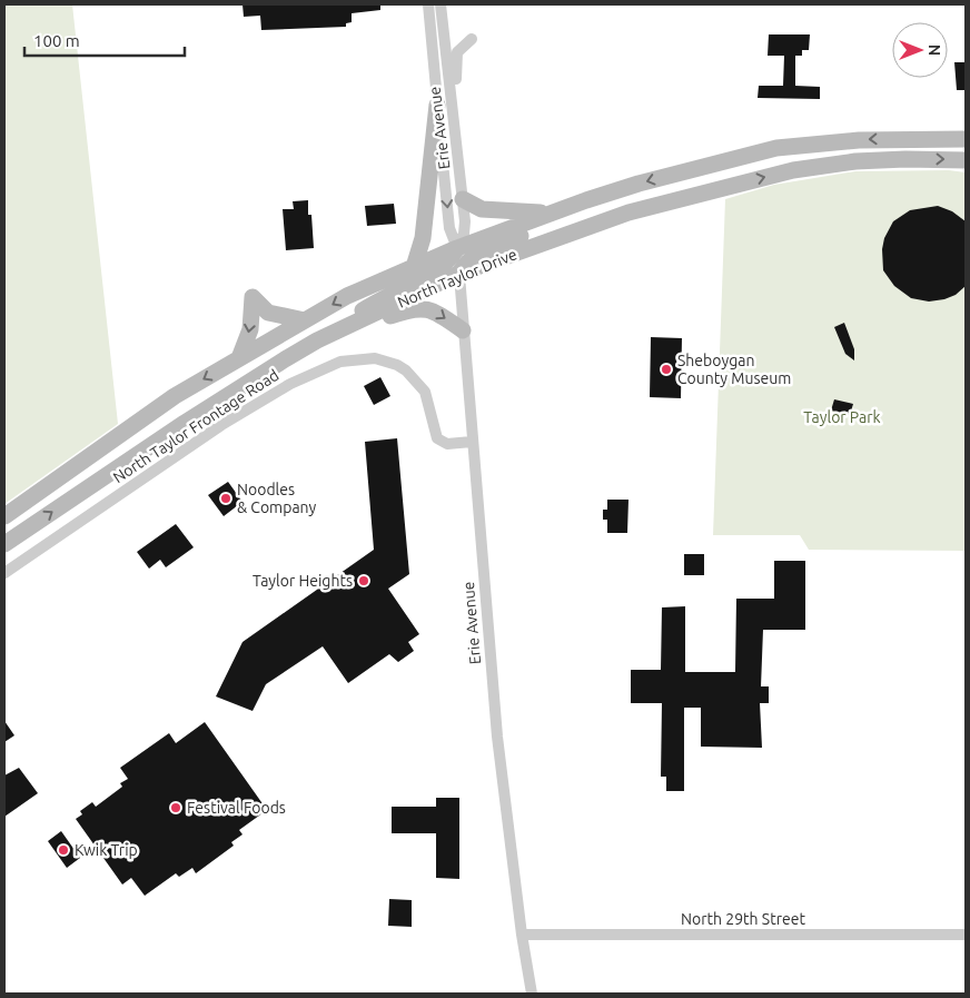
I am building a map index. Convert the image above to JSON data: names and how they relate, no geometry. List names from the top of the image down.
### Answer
{
  "streets": {
    "main road": ["North Taylor Drive"],
    "street": ["Erie Avenue", "North Taylor Frontage Road", "North 29th Street"]
  },
  "crossings": [
    ["Erie Avenue", "North Taylor Drive"],
    ["Erie Avenue", "North Taylor Frontage Road"],
    ["Erie Avenue", "North 29th Street"]
  ],
  "parks": ["Taylor Park"],
  "places": [
    "Sheboygan County Museum",
    "Noodles & Company",
    "Taylor Heights",
    "Festival Foods",
    "Kwik Trip"
  ],
  "scale_bar": "100 m",
  "north": "right"
}
